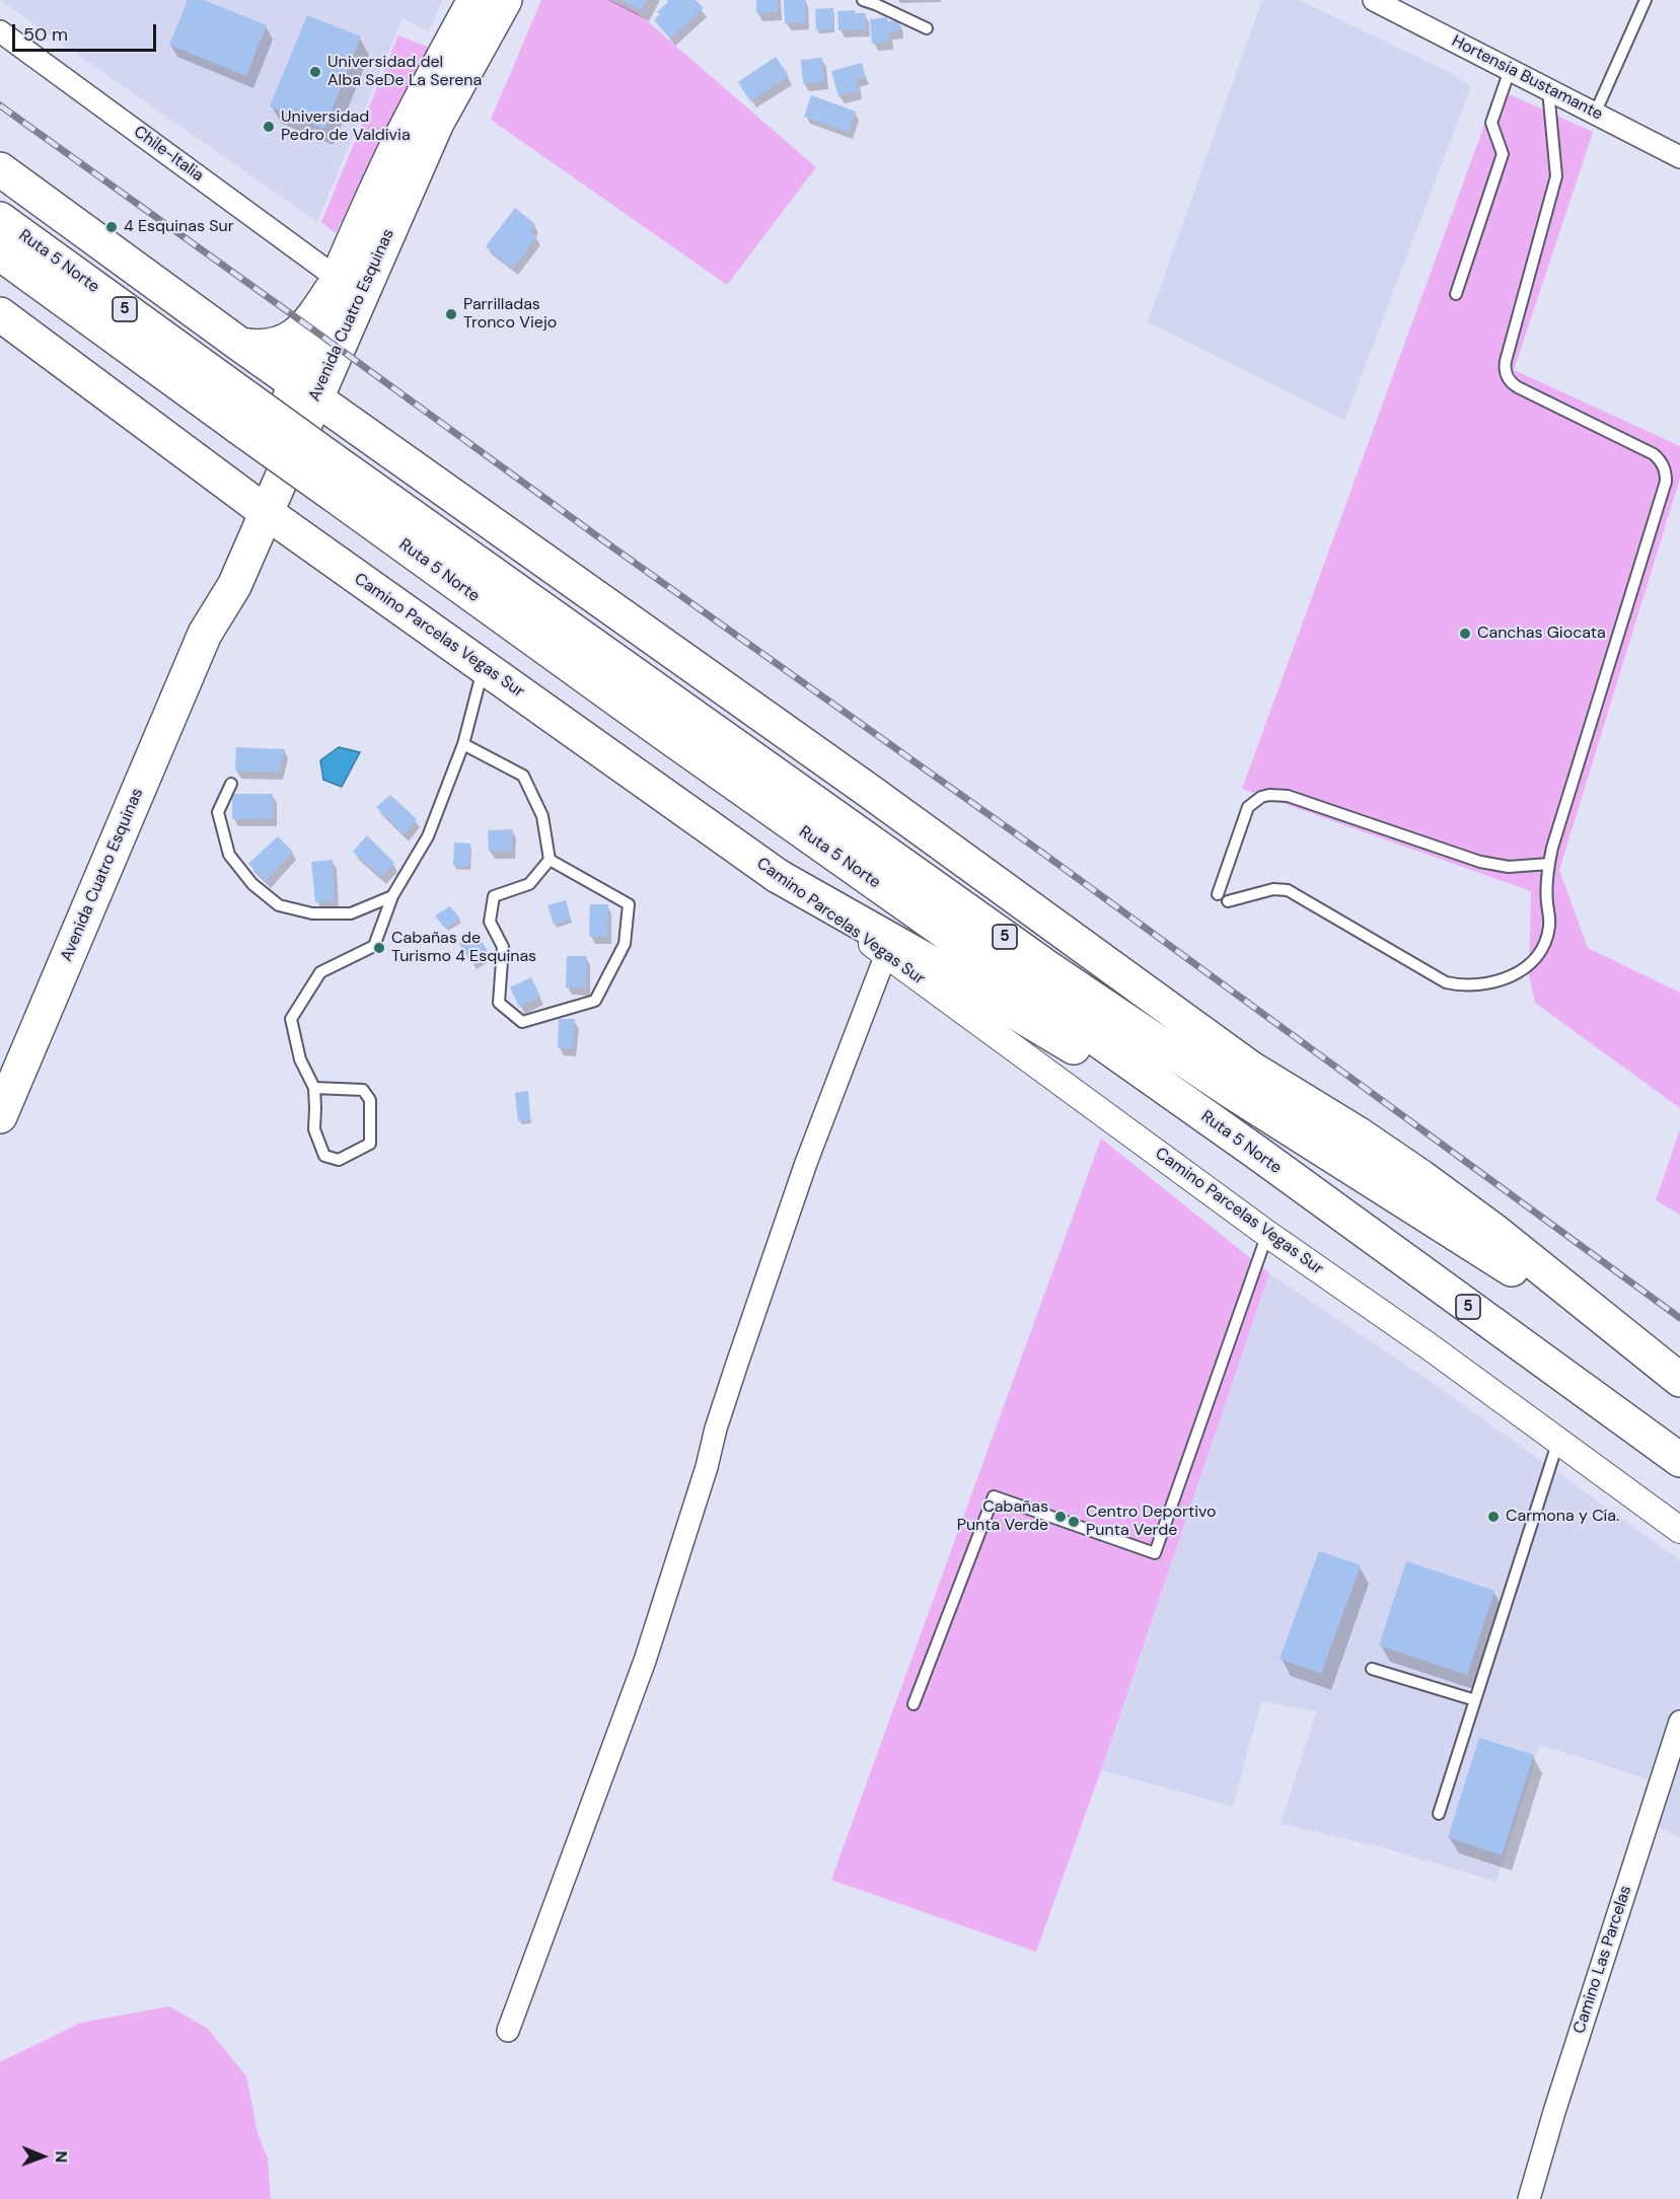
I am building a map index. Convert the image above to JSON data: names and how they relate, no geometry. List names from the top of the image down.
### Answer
{
  "streets": {
    "main road": [
      "Ruta 5 Norte",
      "5",
      "Avenida Cuatro Esquinas",
      "Camino Parcelas Vegas Sur"
    ],
    "street": ["Hortensia Bustamante", "Chile-Italia", "Camino Las Parcelas"]
  },
  "crossings": [
    ["Chile-Italia", "Avenida Cuatro Esquinas"],
    ["Avenida Cuatro Esquinas", "Camino Parcelas Vegas Sur"]
  ],
  "places": [
    "Universidad del Alba SeDe La Serena",
    "Universidad Pedro de Valdivia",
    "4 Esquinas Sur",
    "Parrilladas Tronco Viejo",
    "Canchas Giocata",
    "Cabañas de Turismo 4 Esquinas",
    "Cabañas Punta Verde",
    "Carmona y Cía.",
    "Centro Deportivo Punta Verde"
  ],
  "scale_bar": "50 m",
  "north": "right"
}
